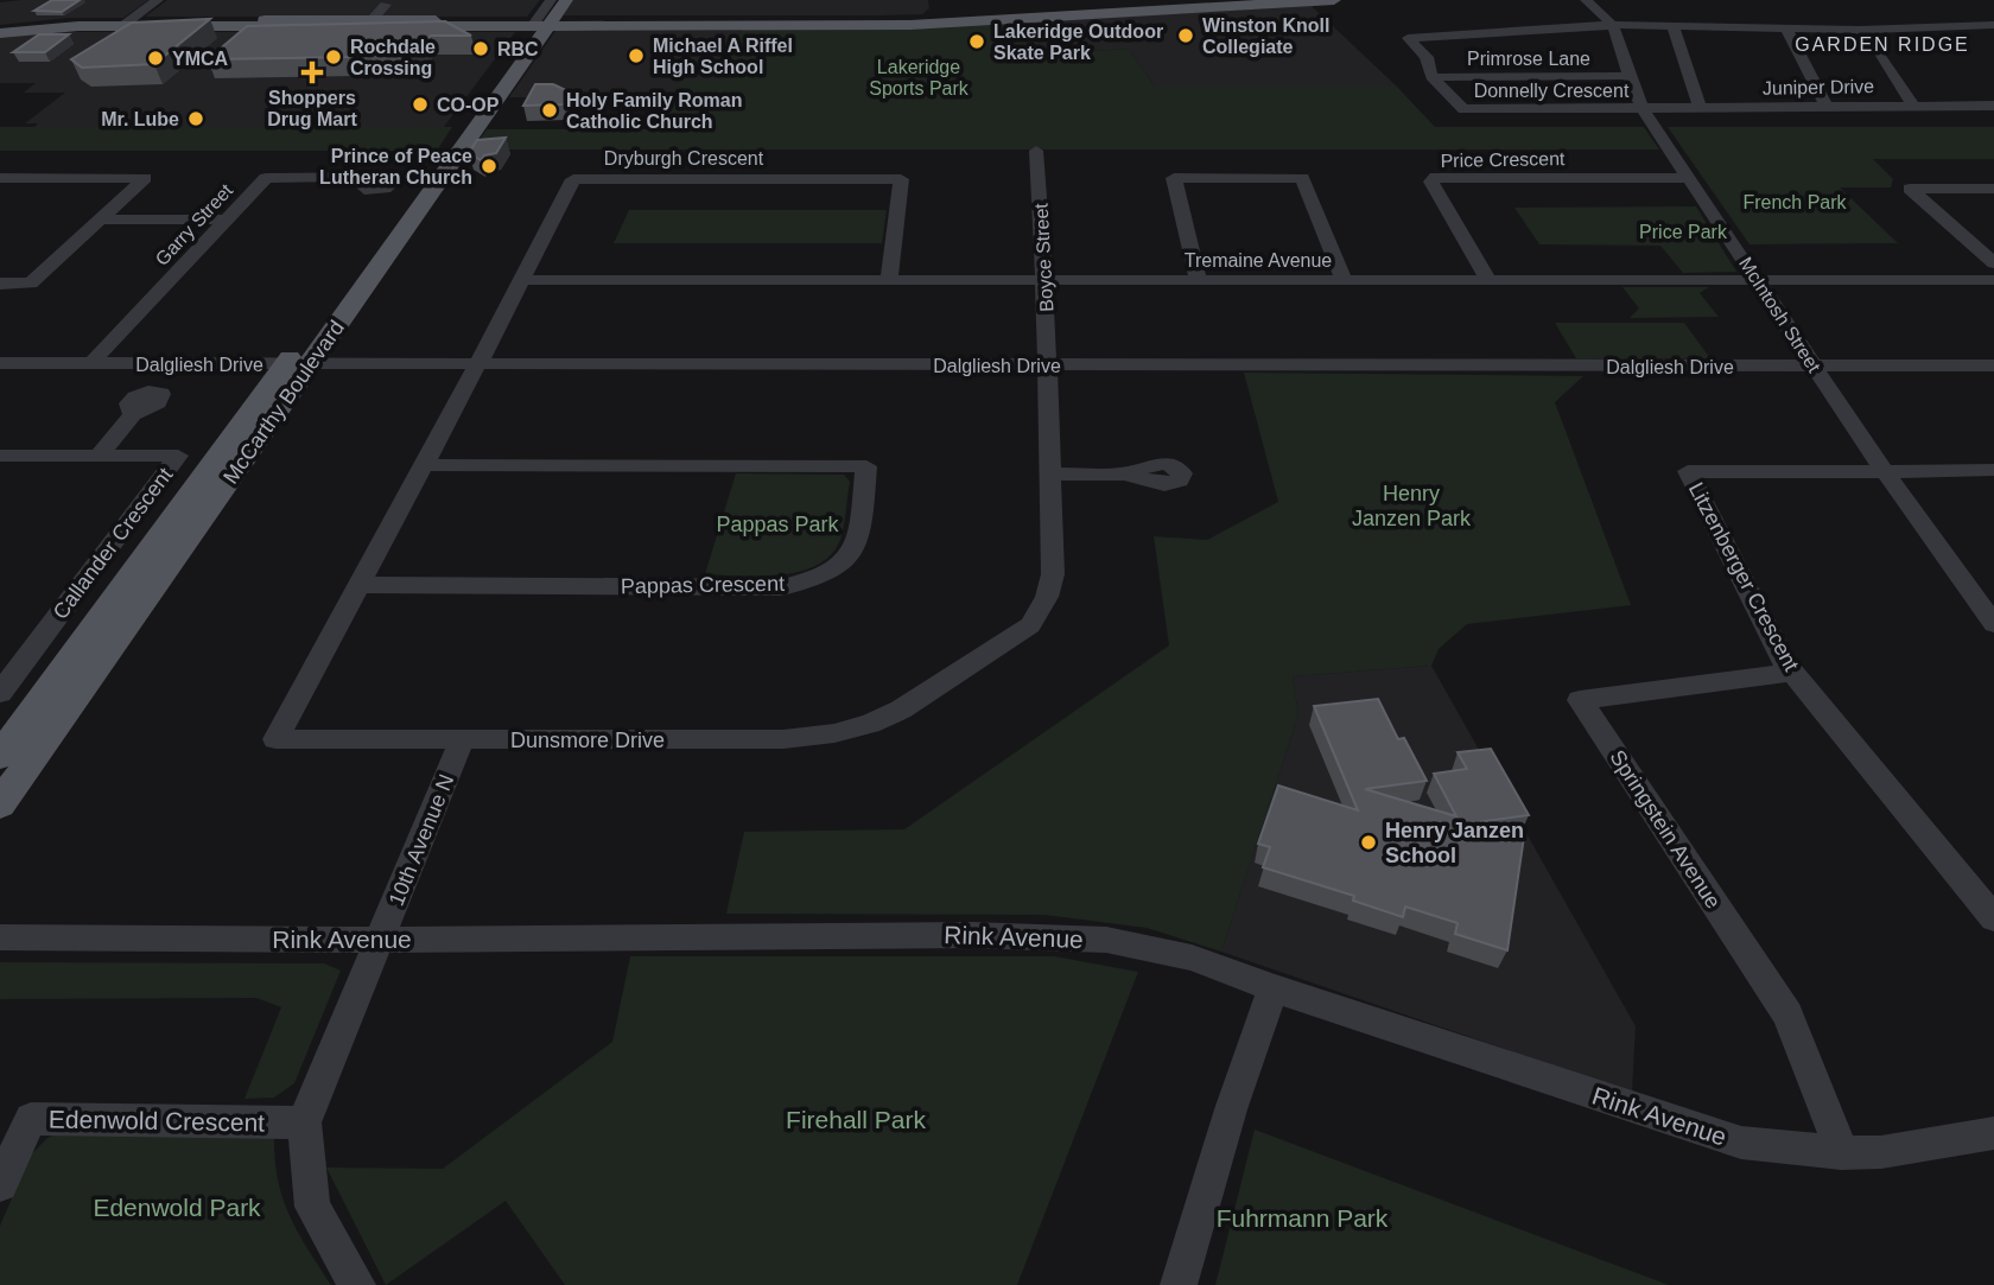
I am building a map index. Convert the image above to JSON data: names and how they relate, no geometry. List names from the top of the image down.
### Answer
{
  "streets": {
    "main road": ["McCarthy Boulevard"],
    "street": [
      "Primrose Lane",
      "Juniper Drive",
      "Donnelly Crescent",
      "Dryburgh Crescent",
      "Price Crescent",
      "Garry Street",
      "Boyce Street",
      "Tremaine Avenue",
      "McIntosh Street",
      "Dalgliesh Drive",
      "Callander Crescent",
      "Litzenberger Crescent",
      "Pappas Crescent",
      "Dunsmore Drive",
      "Springstein Avenue",
      "10th Avenue N",
      "Rink Avenue",
      "Edenwold Crescent"
    ]
  },
  "crossings": [
    ["Primrose Lane", "Donnelly Crescent"],
    ["Primrose Lane", "McIntosh Street"],
    ["Juniper Drive", "Donnelly Crescent"],
    ["Juniper Drive", "McIntosh Street"],
    ["Donnelly Crescent", "McIntosh Street"],
    ["Dryburgh Crescent", "Tremaine Avenue"],
    ["Dryburgh Crescent", "Dalgliesh Drive"],
    ["Dryburgh Crescent", "Dunsmore Drive"],
    ["Price Crescent", "Tremaine Avenue"],
    ["Price Crescent", "McIntosh Street"],
    ["Garry Street", "Dalgliesh Drive"],
    ["Boyce Street", "Tremaine Avenue"],
    ["Boyce Street", "Dalgliesh Drive"],
    ["Boyce Street", "Dunsmore Drive"],
    ["Tremaine Avenue", "McIntosh Street"],
    ["McIntosh Street", "Dalgliesh Drive"],
    ["McIntosh Street", "Litzenberger Crescent"],
    ["Dalgliesh Drive", "McCarthy Boulevard"],
    ["Dalgliesh Drive", "Dunsmore Drive"],
    ["Litzenberger Crescent", "Springstein Avenue"],
    ["Pappas Crescent", "Dunsmore Drive"],
    ["Dunsmore Drive", "10th Avenue N"],
    ["Springstein Avenue", "Rink Avenue"],
    ["10th Avenue N", "Rink Avenue"]
  ],
  "districts": ["GARDEN RIDGE"],
  "parks": [
    "Lakeridge Sports Park",
    "French Park",
    "Price Park",
    "Henry Janzen Park",
    "Pappas Park",
    "Firehall Park",
    "Edenwold Park",
    "Fuhrmann Park"
  ],
  "places": {
    "other": [
      "Winston Knoll Collegiate",
      "Lakeridge Outdoor Skate Park",
      "RBC",
      "Michael A Riffel High School",
      "Rochdale Crossing",
      "YMCA",
      "CO-OP",
      "Holy Family Roman Catholic Church",
      "Mr. Lube",
      "Prince of Peace Lutheran Church",
      "Henry Janzen School"
    ],
    "health": ["Shoppers Drug Mart"]
  }
}
